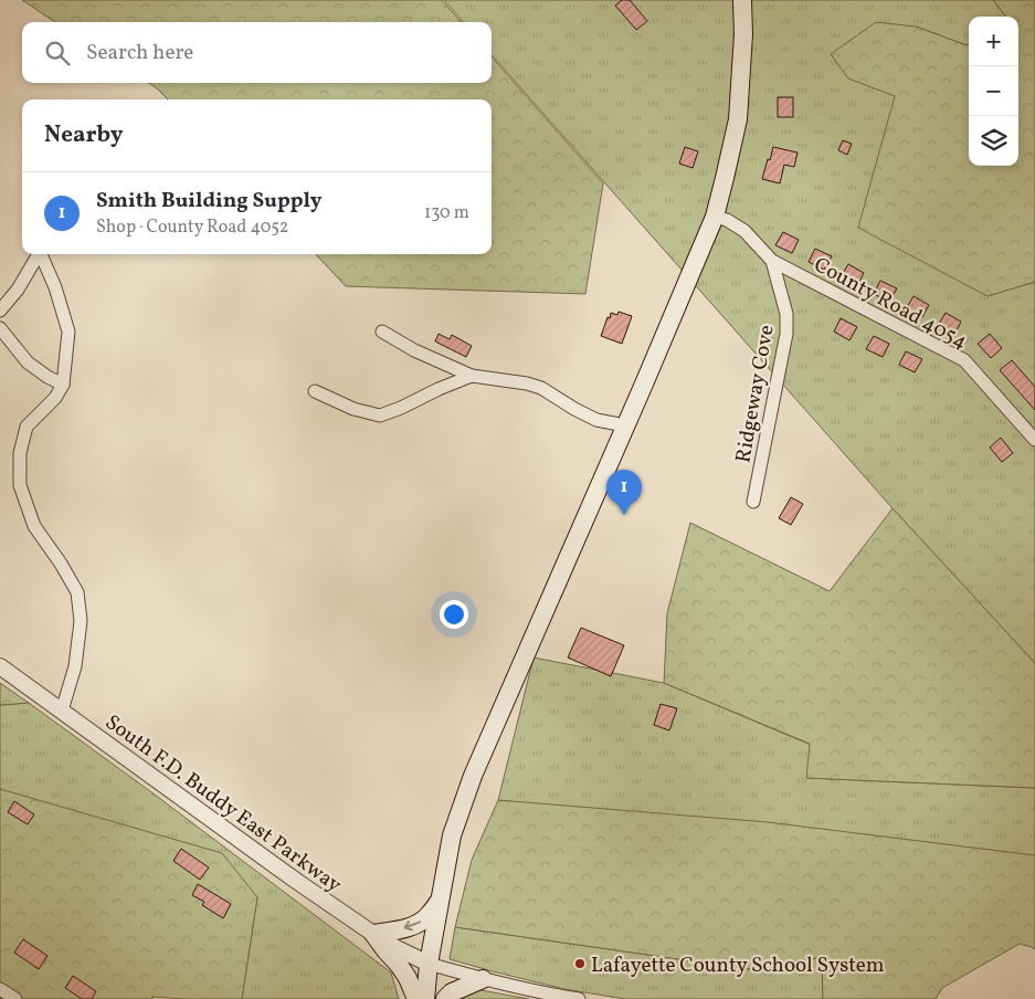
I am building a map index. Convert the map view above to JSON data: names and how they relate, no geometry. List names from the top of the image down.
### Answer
{
  "streets": {
    "street": ["County Road 4054", "Ridgeway Cove", "South F.D. Buddy East Parkway"]
  },
  "crossings": [
    ["County Road 4054", "Ridgeway Cove"]
  ],
  "places": ["Lafayette County School System"],
  "page": {
    "map_buttons": ["+", "−"],
    "search": "Search here",
    "heading": "Nearby",
    "list": [
      {
        "mark": "1",
        "name": "Smith Building Supply",
        "note": "Shop · County Road 4052",
        "value": "130 m"
      }
    ],
    "pins": "1"
  }
}
